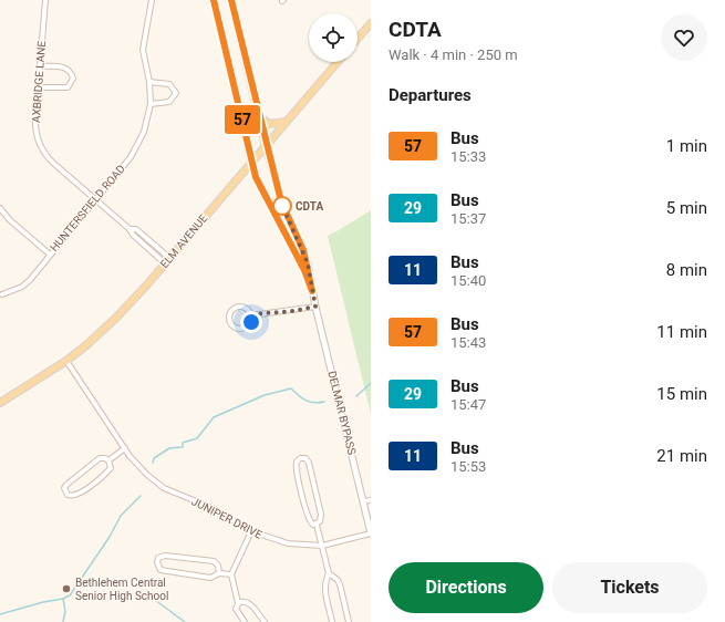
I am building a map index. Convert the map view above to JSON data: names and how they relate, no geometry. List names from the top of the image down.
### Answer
{
  "streets": {
    "main road": ["ELM AVENUE", "DELMAR BYPASS"],
    "street": ["AXBRIDGE LANE", "HUNTERSFIELD ROAD", "JUNIPER DRIVE"]
  },
  "crossings": [
    ["AXBRIDGE LANE", "HUNTERSFIELD ROAD"],
    ["AXBRIDGE LANE", "ELM AVENUE"],
    ["ELM AVENUE", "DELMAR BYPASS"],
    ["ELM AVENUE", "JUNIPER DRIVE"],
    ["DELMAR BYPASS", "JUNIPER DRIVE"]
  ],
  "places": ["CDTA", "Bethlehem Central Senior High School"],
  "lines": ["bus line 57"],
  "page": {
    "on_map": "57",
    "heading": [
      ["CDTA", "Walk · 4 min · 250 m"],
      "Departures"
    ],
    "list": [
      {
        "mark": "57",
        "name": "Bus",
        "note": "15:33",
        "value": "1 min"
      },
      {
        "mark": "29",
        "name": "Bus",
        "note": "15:37",
        "value": "5 min"
      },
      {
        "mark": "11",
        "name": "Bus",
        "note": "15:40",
        "value": "8 min"
      },
      {
        "mark": "57",
        "name": "Bus",
        "note": "15:43",
        "value": "11 min"
      },
      {
        "mark": "29",
        "name": "Bus",
        "note": "15:47",
        "value": "15 min"
      },
      {
        "mark": "11",
        "name": "Bus",
        "note": "15:53",
        "value": "21 min"
      }
    ],
    "buttons": ["Directions", "Tickets"]
  }
}
